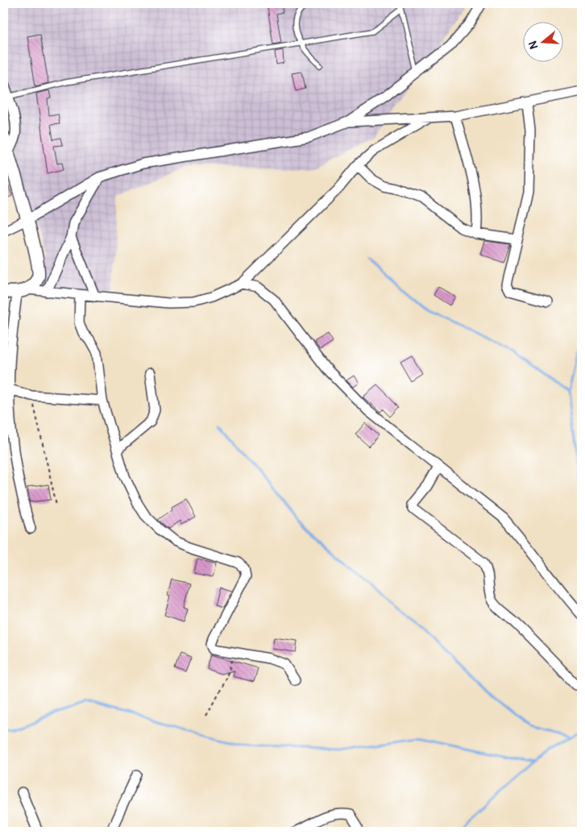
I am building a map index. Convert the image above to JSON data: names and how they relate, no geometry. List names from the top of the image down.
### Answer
{
  "north": "left"
}
